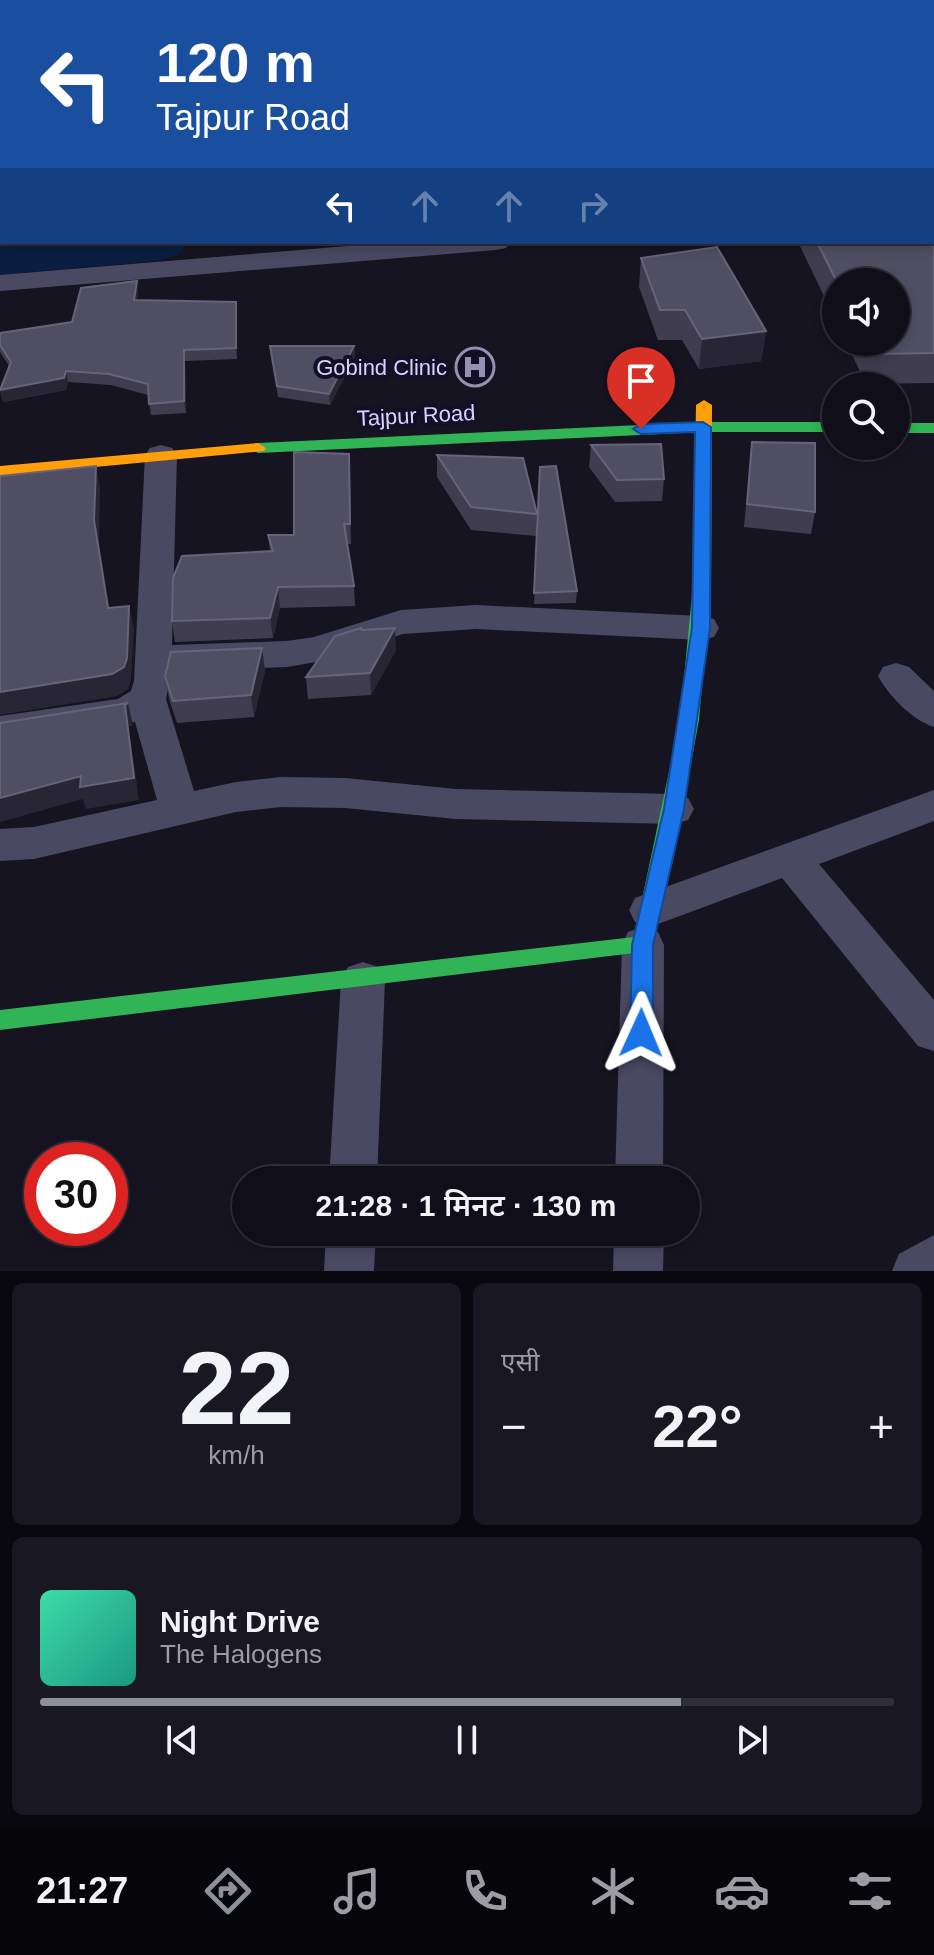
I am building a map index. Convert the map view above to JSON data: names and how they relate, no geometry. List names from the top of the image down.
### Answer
{
  "streets": {
    "street": ["Tajpur Road"]
  },
  "places": {
    "hospital": ["Gobind Clinic"]
  },
  "page": {
    "turn": ["120 m", "Tajpur Road"],
    "limit": "30",
    "trip": "21:28 · 1 मिनट · 130 m",
    "tile": [
      ["22", "km/h"],
      "एसी"
    ],
    "heat": ["−", "22°", "+"],
    "song": ["Night Drive", "The Halogens"],
    "tabs": "21:27"
  }
}
